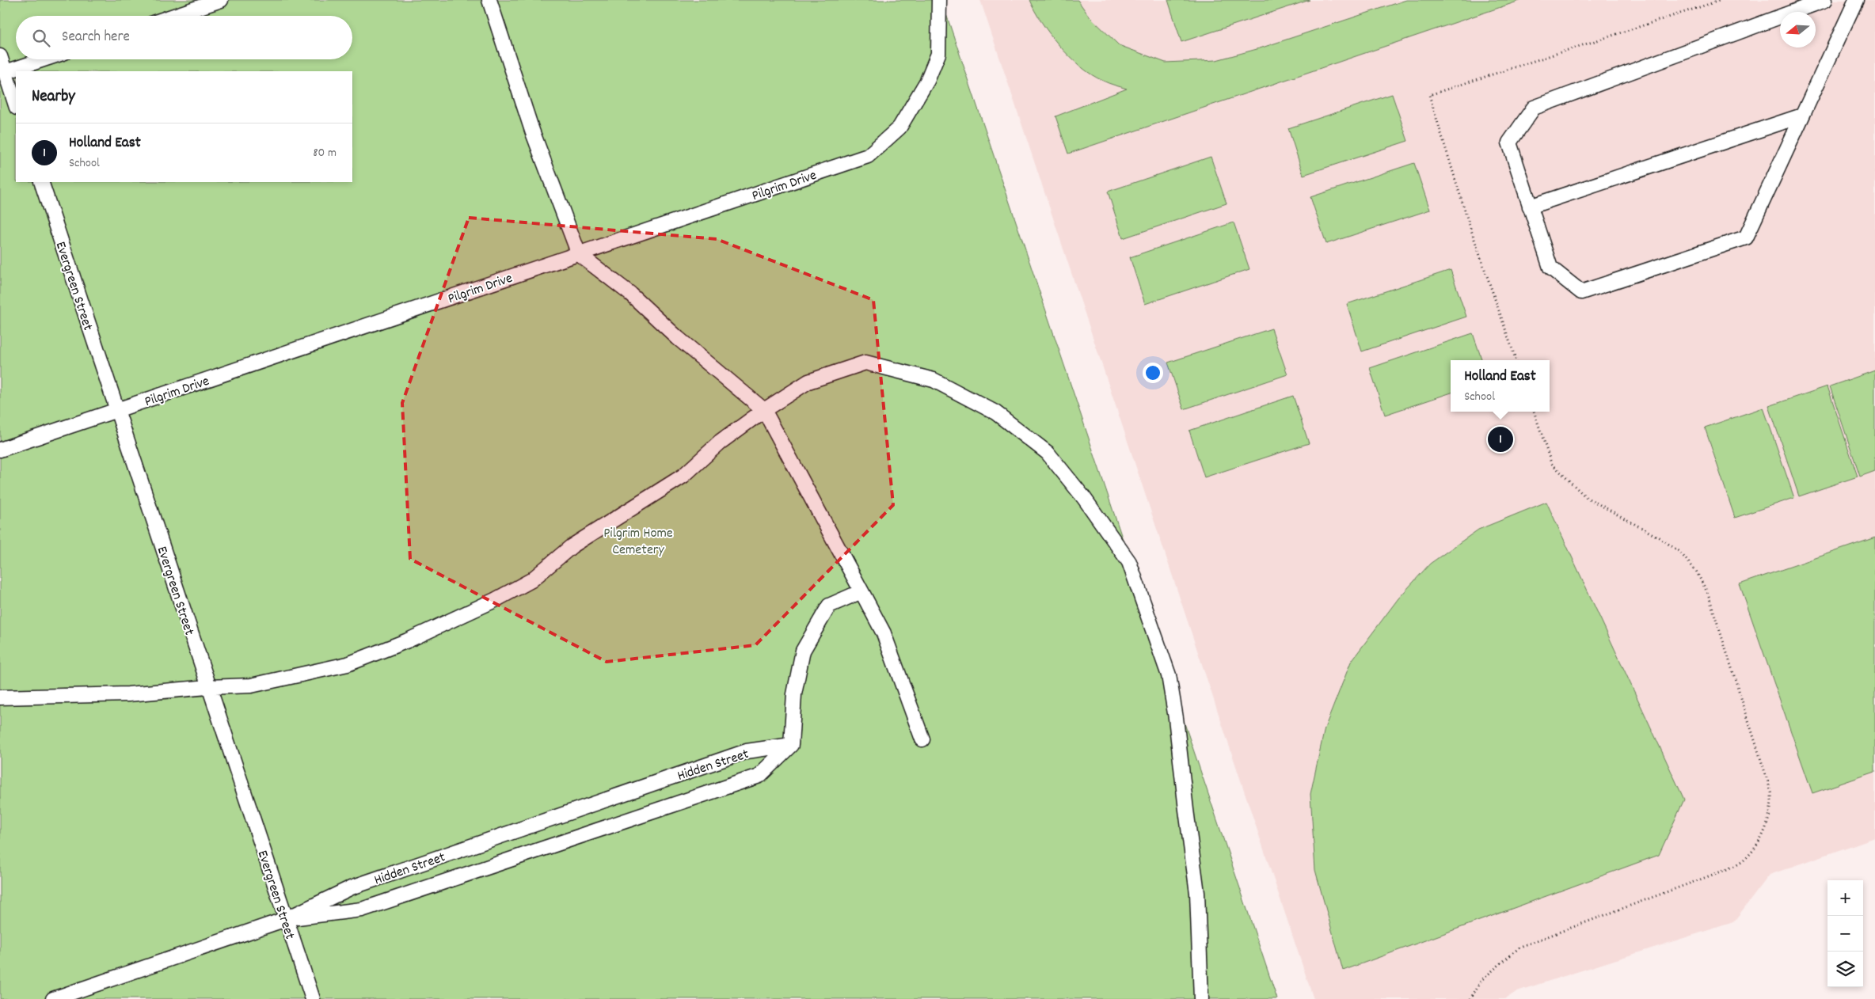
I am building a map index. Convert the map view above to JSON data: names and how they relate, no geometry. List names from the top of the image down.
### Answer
{
  "streets": {
    "lane": ["Pilgrim Drive", "Evergreen Street", "Hidden Street"]
  },
  "crossings": [
    ["Pilgrim Drive", "Evergreen Street"],
    ["Evergreen Street", "Hidden Street"]
  ],
  "parks": ["Pilgrim Home Cemetery"],
  "north": "left",
  "page": {
    "search": "Search here",
    "heading": "Nearby",
    "list": [
      {
        "mark": "1",
        "name": "Holland East",
        "note": "School",
        "value": "80 m"
      }
    ],
    "popup": ["Holland East", "School"],
    "pins": "1",
    "map_buttons": ["+", "−"]
  }
}
